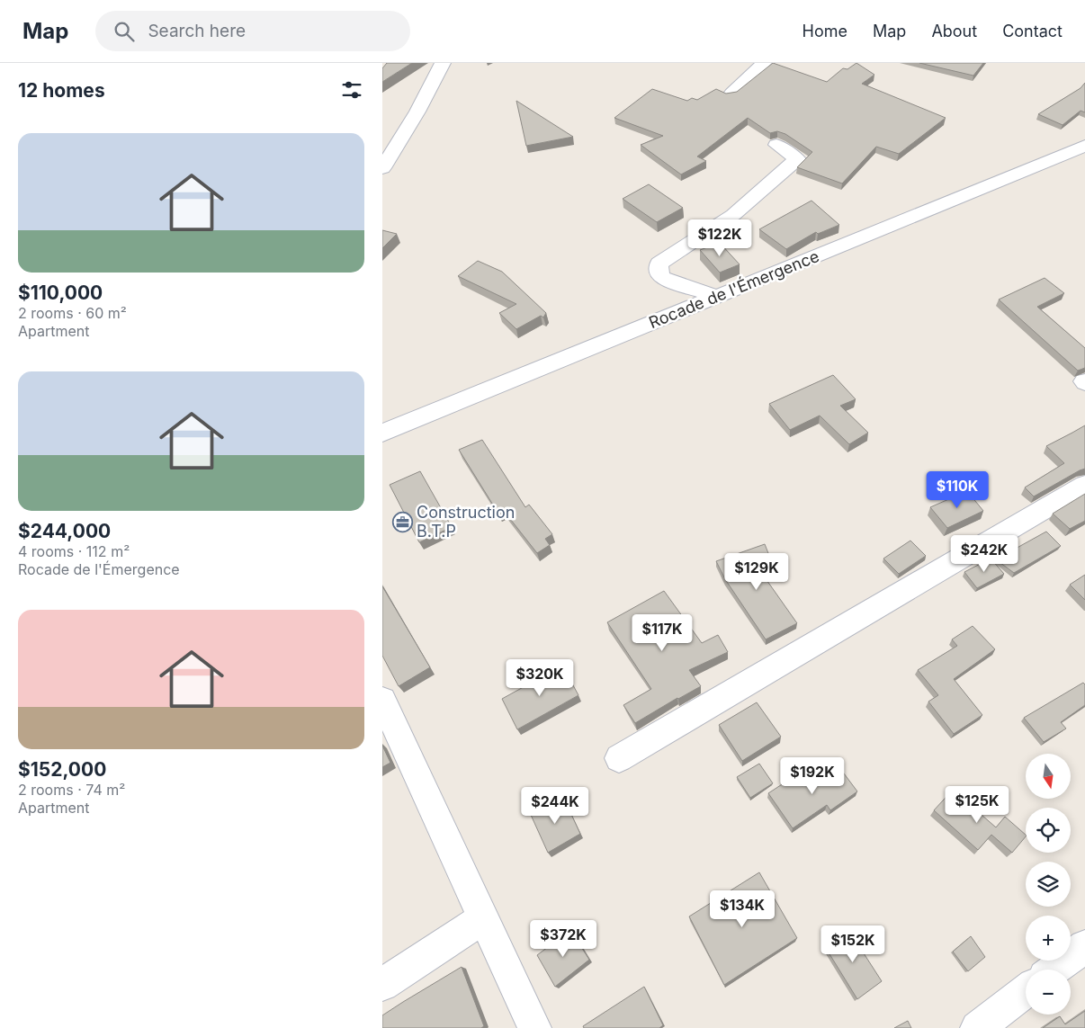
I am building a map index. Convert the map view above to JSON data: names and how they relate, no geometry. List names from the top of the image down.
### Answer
{
  "streets": {
    "street": ["Rocade de l'Émergence"]
  },
  "places": {
    "office": ["Construction B.T.P"]
  },
  "north": "bottom",
  "page": {
    "header": "Map",
    "search": "Search here",
    "nav": [
      "Home",
      "Map",
      "About",
      "Contact"
    ],
    "heading": "12 homes",
    "list": [
      {
        "name": "$110,000",
        "note": "2 rooms · 60 m² · Apartment"
      },
      {
        "name": "$244,000",
        "note": "4 rooms · 112 m² · Rocade de l'Émergence"
      },
      {
        "name": "$152,000",
        "note": "2 rooms · 74 m² · Apartment"
      }
    ],
    "price": [
      "$122K",
      "$110K",
      "$242K",
      "$129K",
      "$117K",
      "$320K",
      "$192K",
      "$125K",
      "$244K",
      "$134K",
      "$372K",
      "$152K"
    ],
    "map_buttons": ["+", "−"]
  }
}
